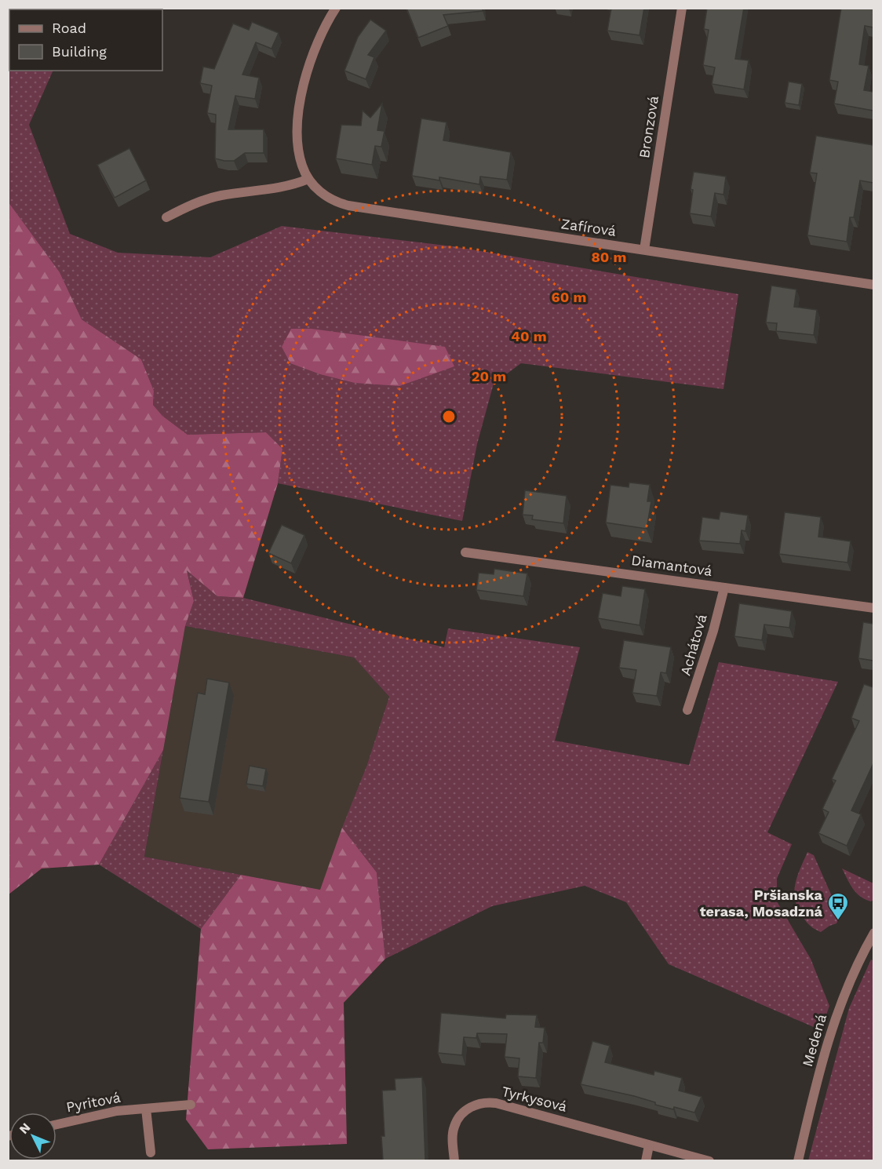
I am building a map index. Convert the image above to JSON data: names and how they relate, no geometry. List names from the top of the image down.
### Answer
{
  "streets": {
    "street": [
      "Bronzová",
      "Zafírová",
      "Diamantová",
      "Achátová",
      "Medená",
      "Tyrkysová",
      "Pyritová"
    ]
  },
  "crossings": [
    ["Bronzová", "Zafírová"],
    ["Diamantová", "Achátová"]
  ],
  "places": {
    "bus stop": ["Pršianska terasa, Mosadzná"]
  },
  "legend": ["Road", "Building"],
  "north": "top left",
  "rings": [
    "80 m",
    "60 m",
    "40 m",
    "20 m"
  ]
}
